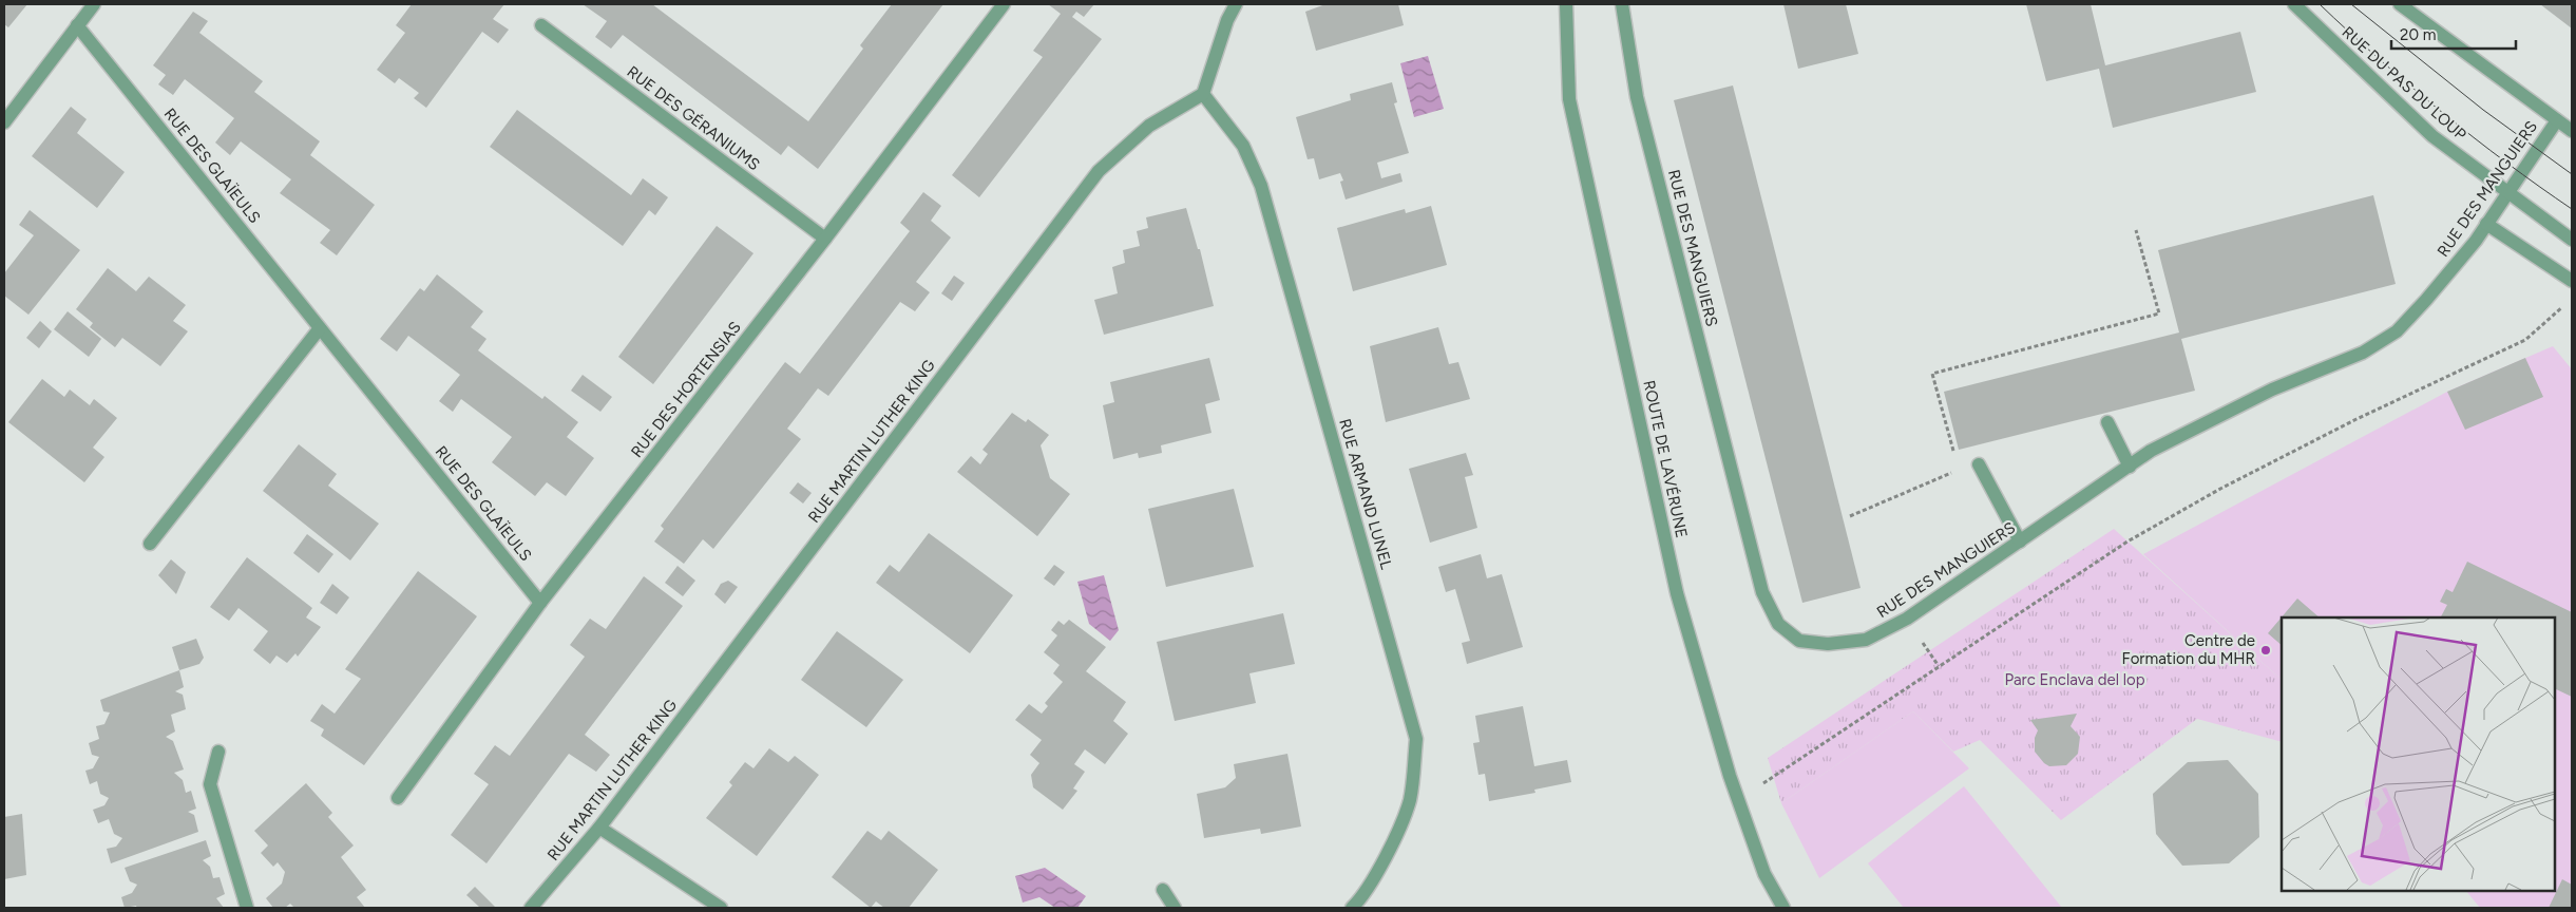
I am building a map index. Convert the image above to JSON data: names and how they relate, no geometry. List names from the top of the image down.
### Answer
{
  "streets": {
    "street": [
      "RUE DU PAS DU LOUP",
      "RUE DES GÉRANIUMS",
      "RUE DES GLAÏEULS",
      "RUE DES MANGUIERS",
      "RUE DES HORTENSIAS",
      "RUE MARTIN LUTHER KING",
      "ROUTE DE LAVÉRUNE",
      "RUE ARMAND LUNEL"
    ]
  },
  "crossings": [
    ["RUE DU PAS DU LOUP", "RUE DES MANGUIERS"],
    ["RUE DES GÉRANIUMS", "RUE DES HORTENSIAS"],
    ["RUE DES GLAÏEULS", "RUE DES HORTENSIAS"],
    ["RUE MARTIN LUTHER KING", "RUE ARMAND LUNEL"]
  ],
  "parks": ["Parc Enclava del lop"],
  "places": ["Centre de Formation du MHR"],
  "scale_bar": "20 m"
}
